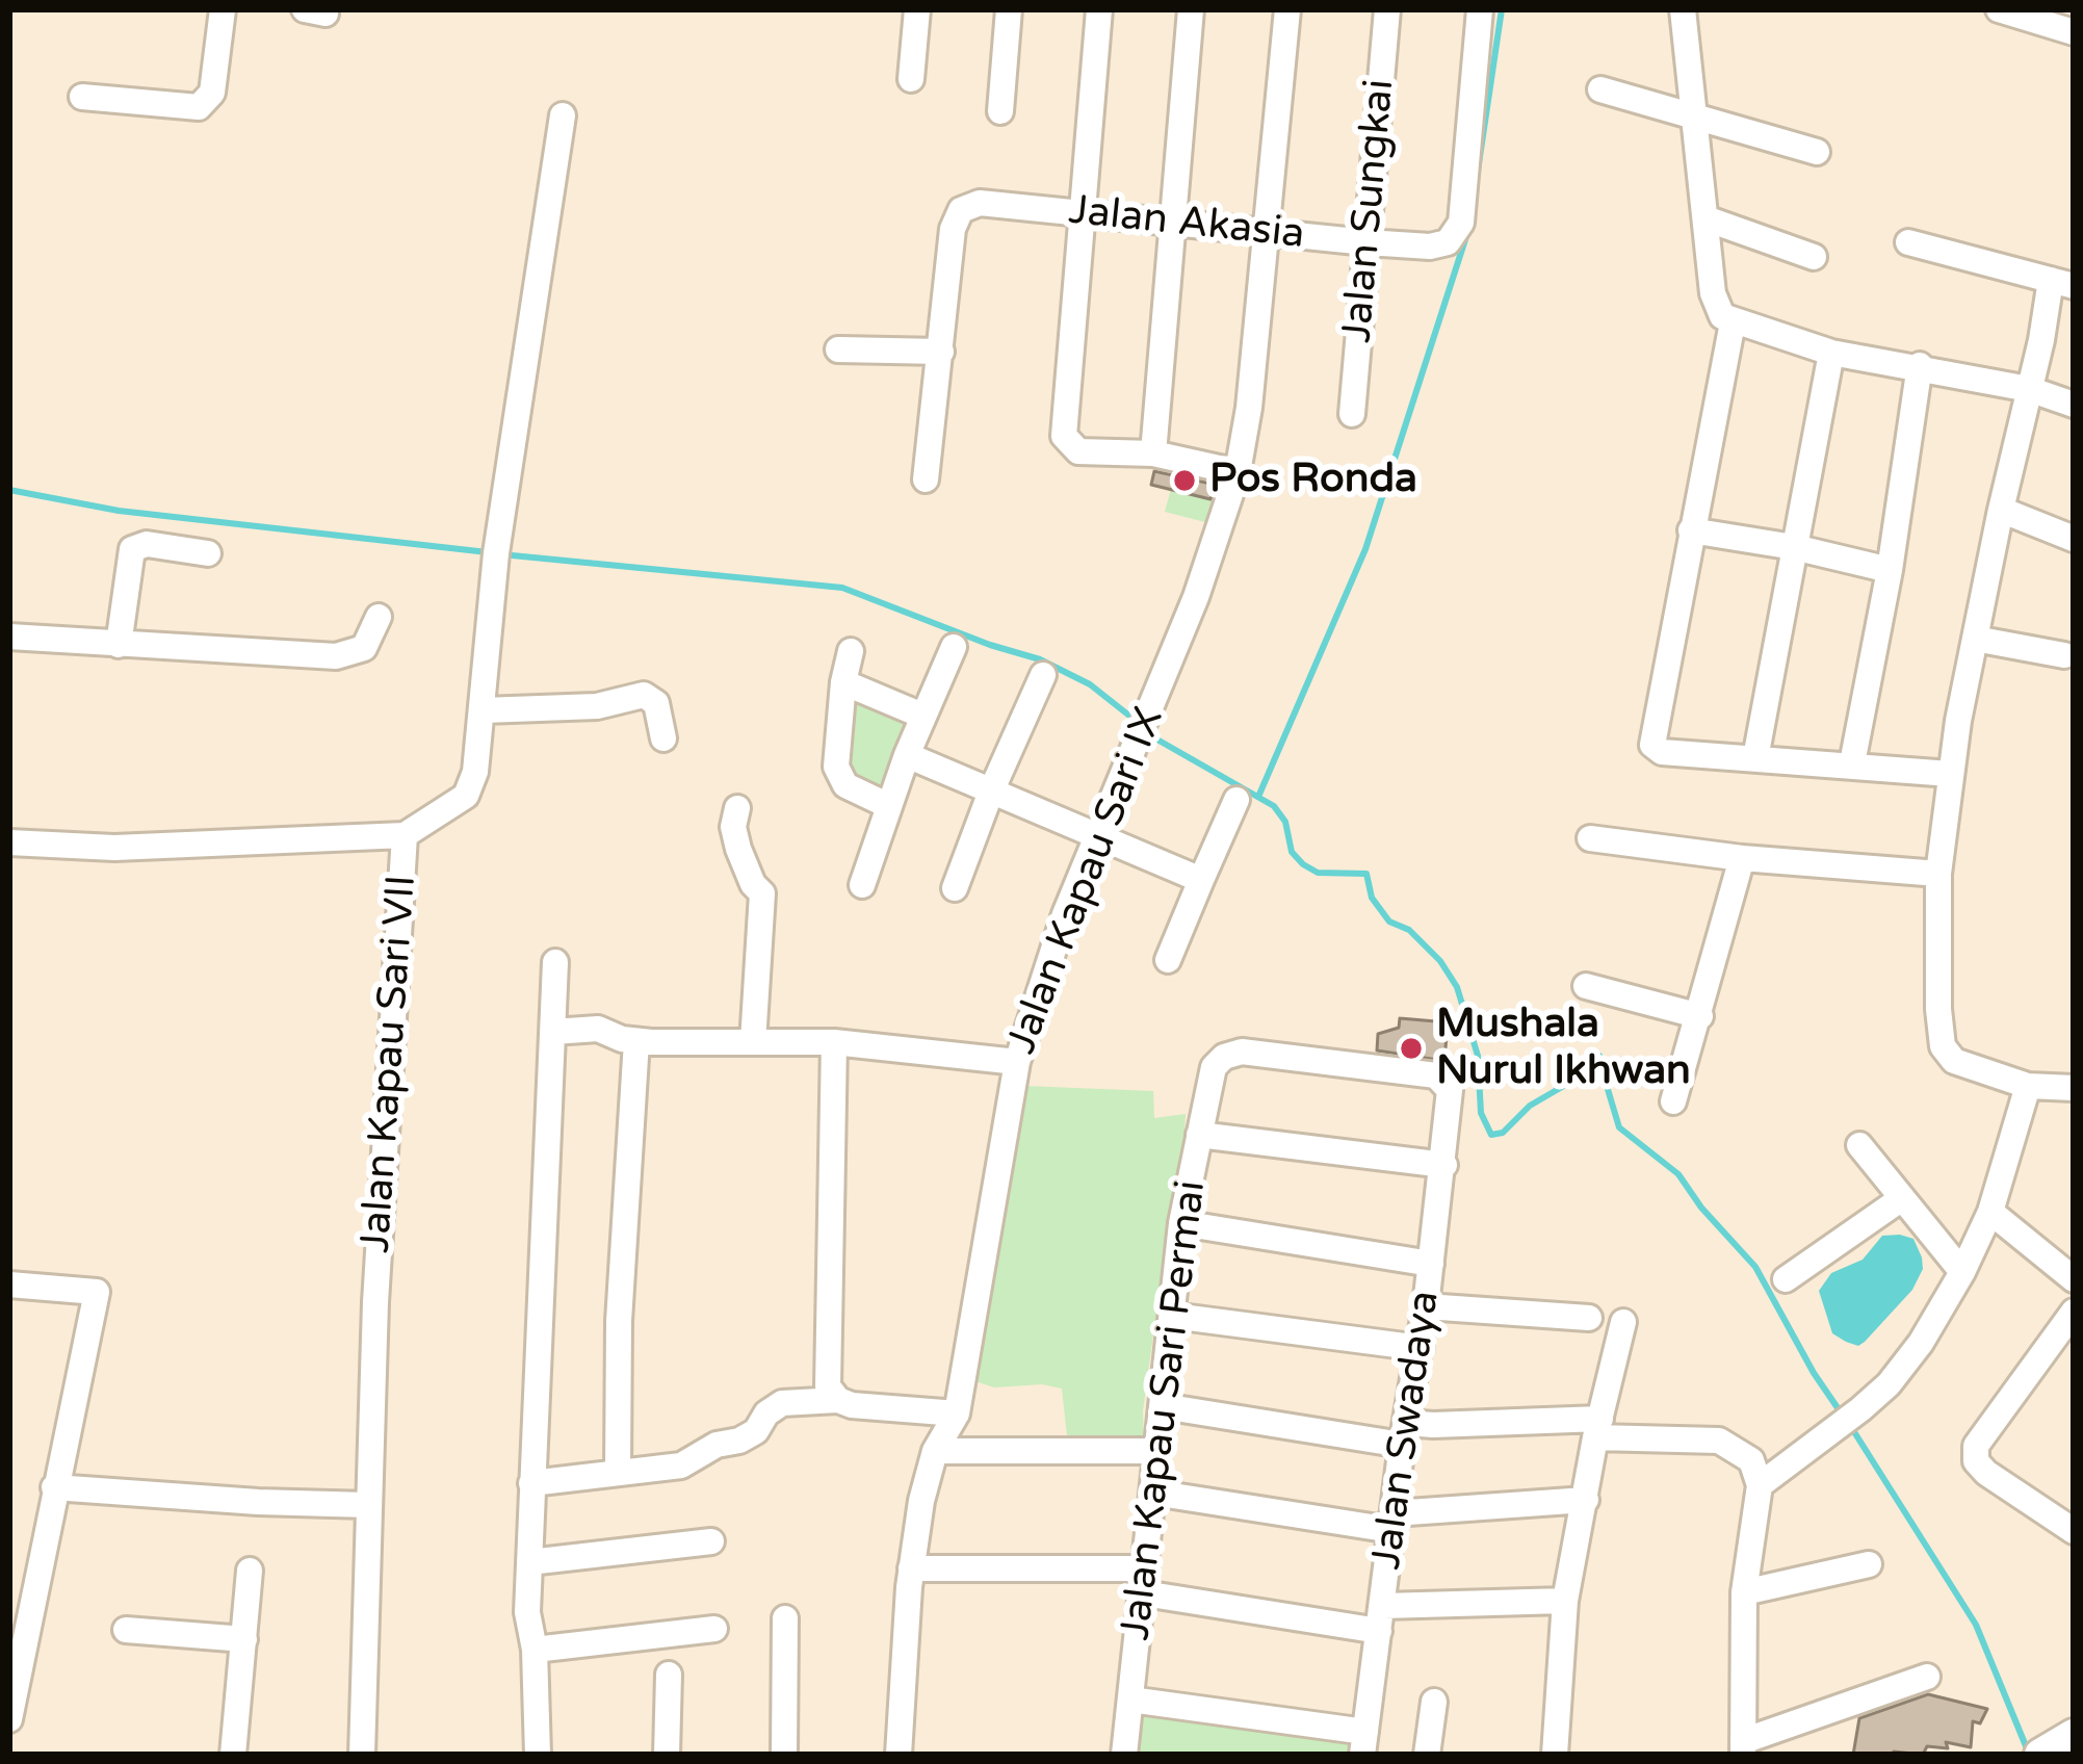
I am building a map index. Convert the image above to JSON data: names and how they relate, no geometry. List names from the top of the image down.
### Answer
{
  "streets": {
    "street": [
      "Jalan Sungkai",
      "Jalan Akasia",
      "Jalan Kapau Sari IX",
      "Jalan Kapau Sari VII",
      "Jalan Kapau Sari Permai",
      "Jalan Swadaya"
    ]
  },
  "crossings": [
    ["Jalan Sungkai", "Jalan Akasia"],
    ["Jalan Akasia", "Jalan Kapau Sari IX"],
    ["Jalan Kapau Sari Permai", "Jalan Swadaya"]
  ],
  "places": ["Pos Ronda", "Mushala Nurul Ikhwan"]
}
